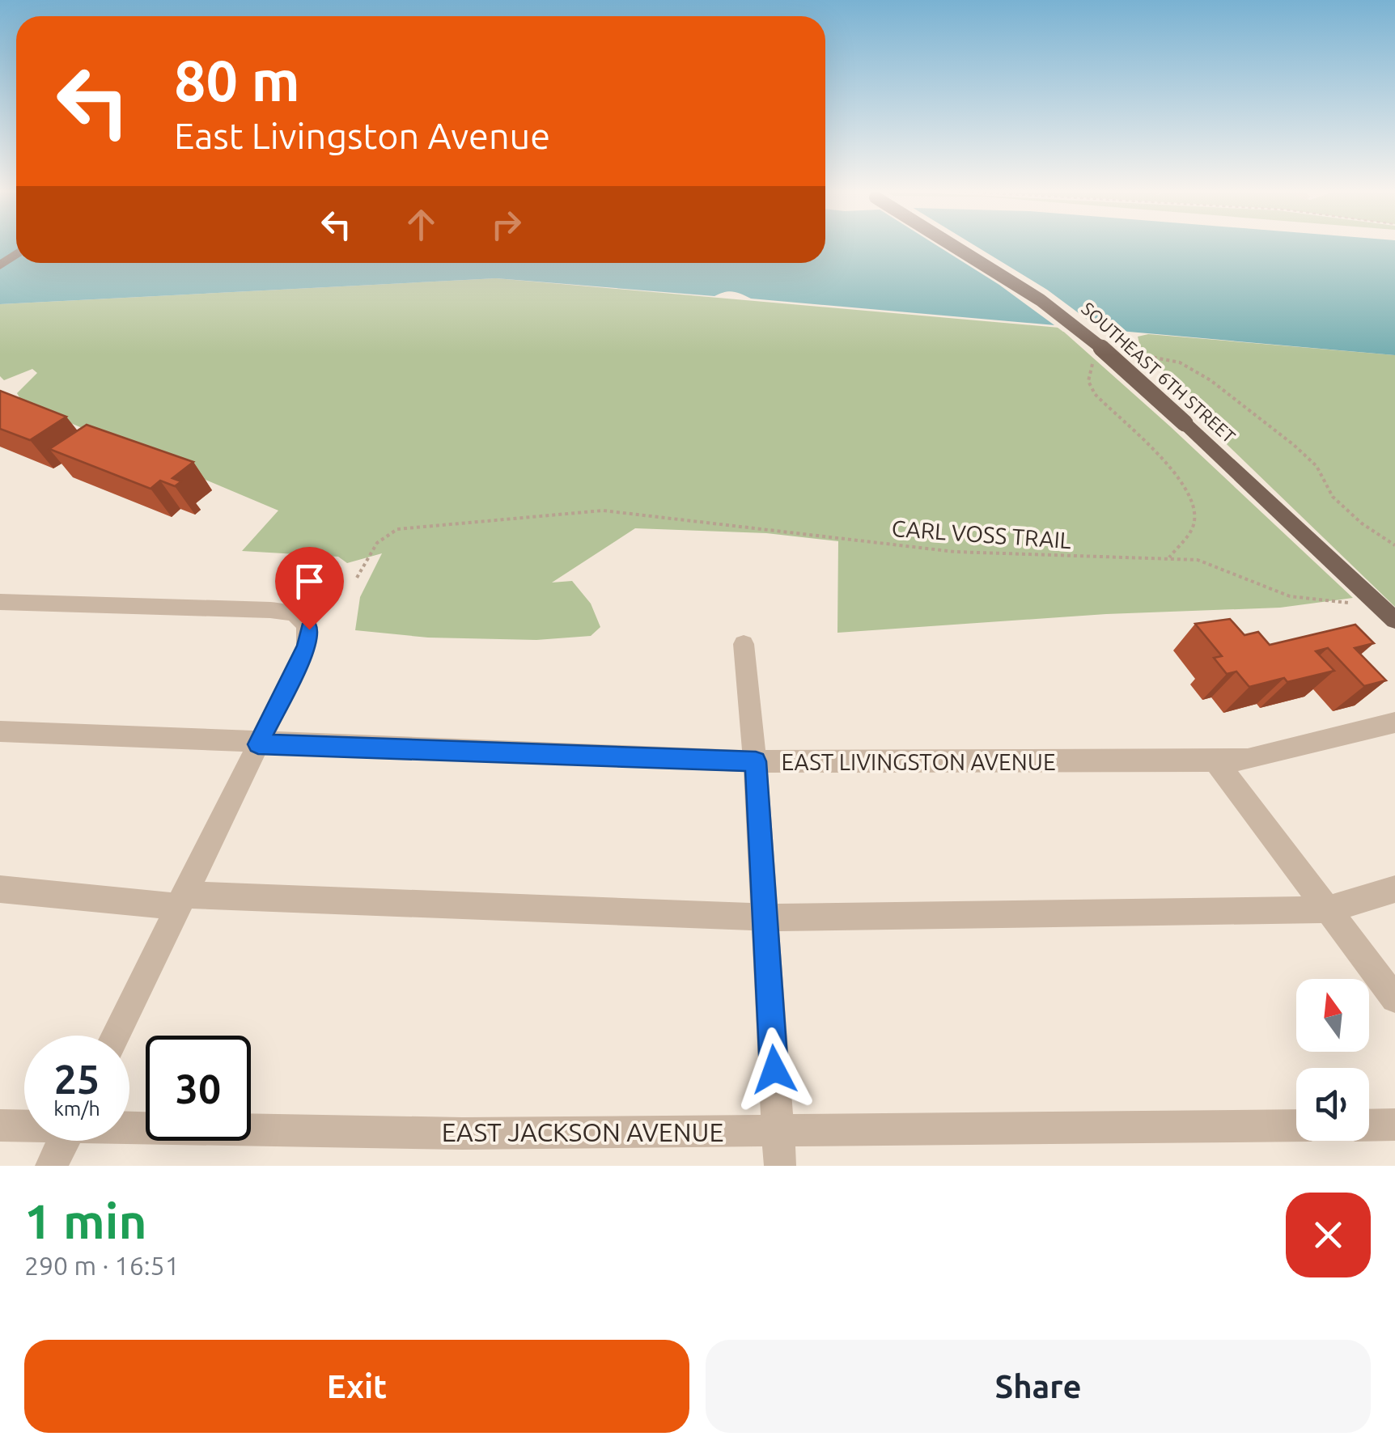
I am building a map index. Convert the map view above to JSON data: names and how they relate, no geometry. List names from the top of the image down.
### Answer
{
  "streets": {
    "main road": ["SOUTHEAST 6TH STREET"],
    "street": ["EAST LIVINGSTON AVENUE", "EAST JACKSON AVENUE"],
    "path": ["CARL VOSS TRAIL"]
  },
  "north": "top",
  "page": {
    "turn": ["80 m", "East Livingston Avenue"],
    "speed": "25 km/h",
    "limit": "30",
    "heading": ["1 min", "290 m · 16:51"],
    "buttons": ["Exit", "Share"]
  }
}
